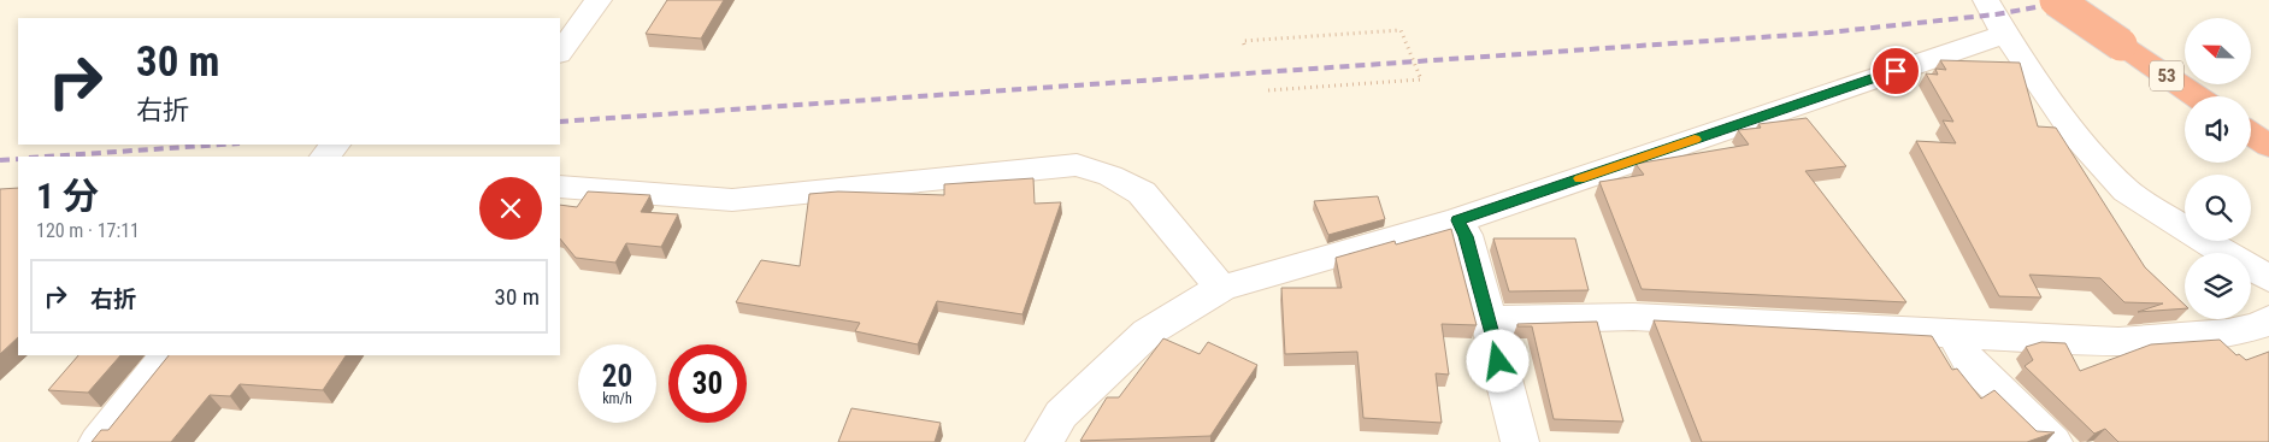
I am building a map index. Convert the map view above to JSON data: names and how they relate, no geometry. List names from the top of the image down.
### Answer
{
  "streets": {
    "highway": ["53"]
  },
  "north": "left",
  "page": {
    "turn": ["30 m", "右折"],
    "heading": ["1 分", "120 m · 17:11"],
    "list": [
      {
        "name": "右折",
        "value": "30 m"
      }
    ],
    "speed": "20 km/h",
    "limit": "30"
  }
}
